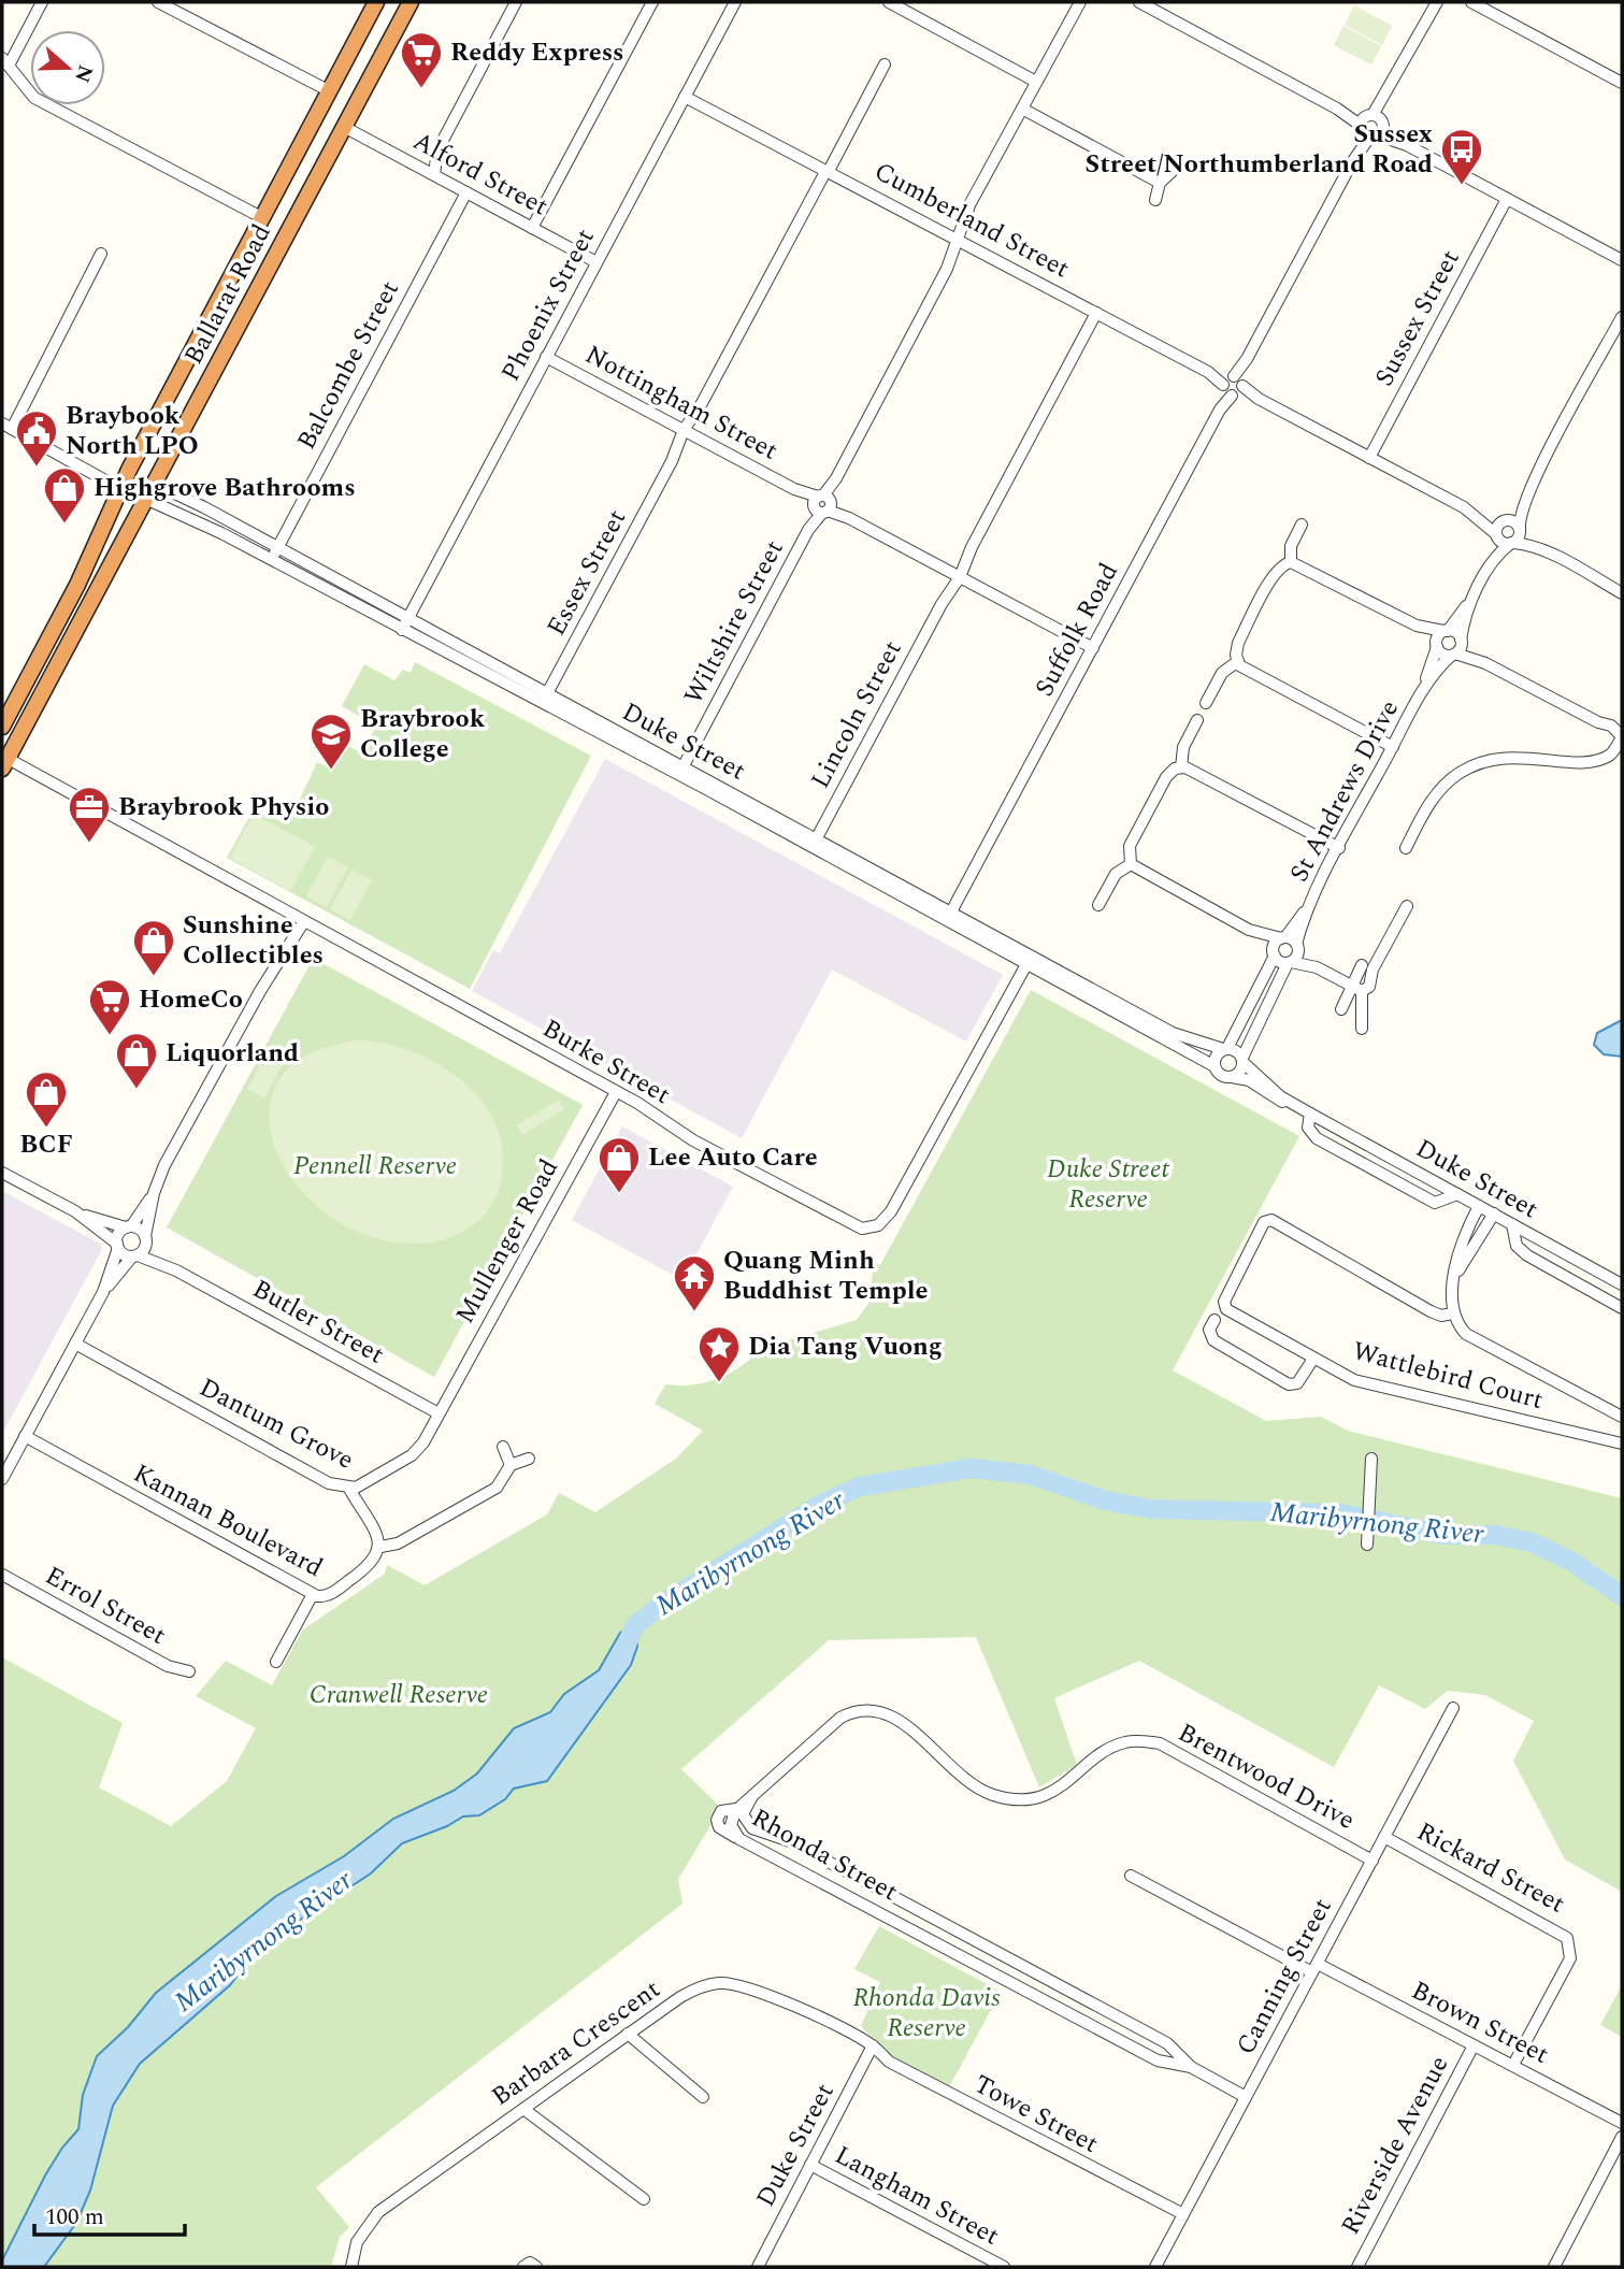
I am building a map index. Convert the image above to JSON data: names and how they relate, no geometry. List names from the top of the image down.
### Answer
{
  "streets": {
    "highway": ["Ballarat Road"],
    "street": [
      "Alford Street",
      "Cumberland Street",
      "Phoenix Street",
      "Sussex Street",
      "Balcombe Street",
      "Nottingham Street",
      "Essex Street",
      "Wiltshire Street",
      "Suffolk Road",
      "Lincoln Street",
      "Duke Street",
      "St Andrews Drive",
      "Burke Street",
      "Mullenger Road",
      "Butler Street",
      "Wattlebird Court",
      "Dantum Grove",
      "Kannan Boulevard",
      "Errol Street",
      "Brentwood Drive",
      "Rhonda Street",
      "Rickard Street",
      "Canning Street",
      "Brown Street",
      "Barbara Crescent",
      "Towe Street",
      "Riverside Avenue",
      "Langham Street"
    ]
  },
  "crossings": [
    ["Alford Street", "Ballarat Road"],
    ["Alford Street", "Phoenix Street"],
    ["Alford Street", "Balcombe Street"],
    ["Cumberland Street", "Phoenix Street"],
    ["Cumberland Street", "Sussex Street"],
    ["Cumberland Street", "Essex Street"],
    ["Cumberland Street", "Wiltshire Street"],
    ["Cumberland Street", "Suffolk Road"],
    ["Cumberland Street", "Lincoln Street"],
    ["Ballarat Road", "Duke Street"],
    ["Ballarat Road", "Burke Street"],
    ["Phoenix Street", "Nottingham Street"],
    ["Phoenix Street", "Duke Street"],
    ["Balcombe Street", "Duke Street"],
    ["Nottingham Street", "Essex Street"],
    ["Nottingham Street", "Wiltshire Street"],
    ["Nottingham Street", "Suffolk Road"],
    ["Nottingham Street", "Lincoln Street"],
    ["Essex Street", "Duke Street"],
    ["Wiltshire Street", "Duke Street"],
    ["Suffolk Road", "Duke Street"],
    ["Lincoln Street", "Duke Street"],
    ["Duke Street", "Burke Street"],
    ["Duke Street", "Barbara Crescent"],
    ["Duke Street", "Towe Street"],
    ["Duke Street", "Langham Street"],
    ["Burke Street", "Mullenger Road"],
    ["Mullenger Road", "Butler Street"],
    ["Mullenger Road", "Dantum Grove"],
    ["Butler Street", "Dantum Grove"],
    ["Brentwood Drive", "Rhonda Street"],
    ["Brentwood Drive", "Canning Street"],
    ["Rhonda Street", "Canning Street"],
    ["Rickard Street", "Canning Street"],
    ["Rickard Street", "Brown Street"],
    ["Canning Street", "Brown Street"],
    ["Canning Street", "Towe Street"],
    ["Brown Street", "Riverside Avenue"],
    ["Barbara Crescent", "Towe Street"]
  ],
  "water": ["Maribyrnong River"],
  "parks": [
    "Pennell Reserve",
    "Duke Street Reserve",
    "Cranwell Reserve",
    "Rhonda Davis Reserve"
  ],
  "places": {
    "supermarket": ["Reddy Express", "HomeCo"],
    "bus stop": ["Sussex Street/Northumberland Road"],
    "public building": ["Braybook North LPO"],
    "shop": [
      "Highgrove Bathrooms",
      "Sunshine Collectibles",
      "Liquorland",
      "BCF",
      "Lee Auto Care"
    ],
    "school or university": ["Braybrook College"],
    "office": ["Braybrook Physio"],
    "temple": ["Quang Minh Buddhist Temple"],
    "place": ["Dia Tang Vuong"]
  },
  "scale_bar": "100 m",
  "north": "right"
}
